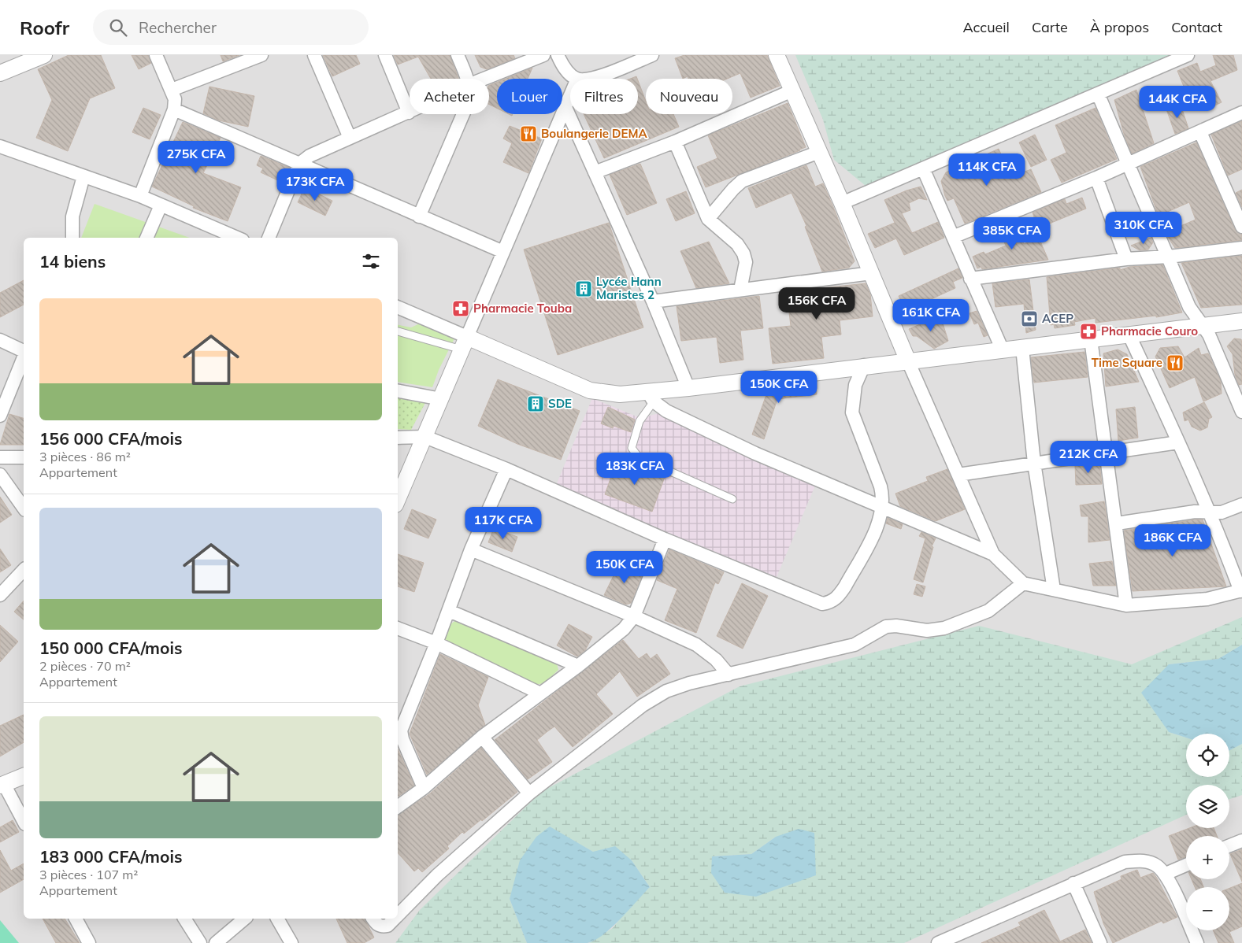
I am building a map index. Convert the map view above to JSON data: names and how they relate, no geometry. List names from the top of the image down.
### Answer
{
  "places": {
    "restaurant": ["Boulangerie DEMA", "Time Square"],
    "building": ["Lycée Hann Maristes 2", "SDE"],
    "pharmacy": ["Pharmacie Touba", "Pharmacie Couro"],
    "bank": ["ACEP"]
  },
  "page": {
    "header": "Roofr",
    "search": "Rechercher",
    "nav": [
      "Accueil",
      "Carte",
      "À propos",
      "Contact"
    ],
    "chip": [
      "Acheter",
      "Louer",
      "Filtres",
      "Nouveau"
    ],
    "price": [
      "144K CFA",
      "275K CFA",
      "114K CFA",
      "173K CFA",
      "310K CFA",
      "385K CFA",
      "156K CFA",
      "161K CFA",
      "150K CFA",
      "212K CFA",
      "183K CFA",
      "117K CFA",
      "186K CFA",
      "150K CFA"
    ],
    "heading": "14 biens",
    "list": [
      {
        "name": "156 000 CFA/mois",
        "note": "3 pièces · 86 m² · Appartement"
      },
      {
        "name": "150 000 CFA/mois",
        "note": "2 pièces · 70 m² · Appartement"
      },
      {
        "name": "183 000 CFA/mois",
        "note": "3 pièces · 107 m² · Appartement"
      }
    ],
    "map_buttons": ["+", "−"]
  }
}
